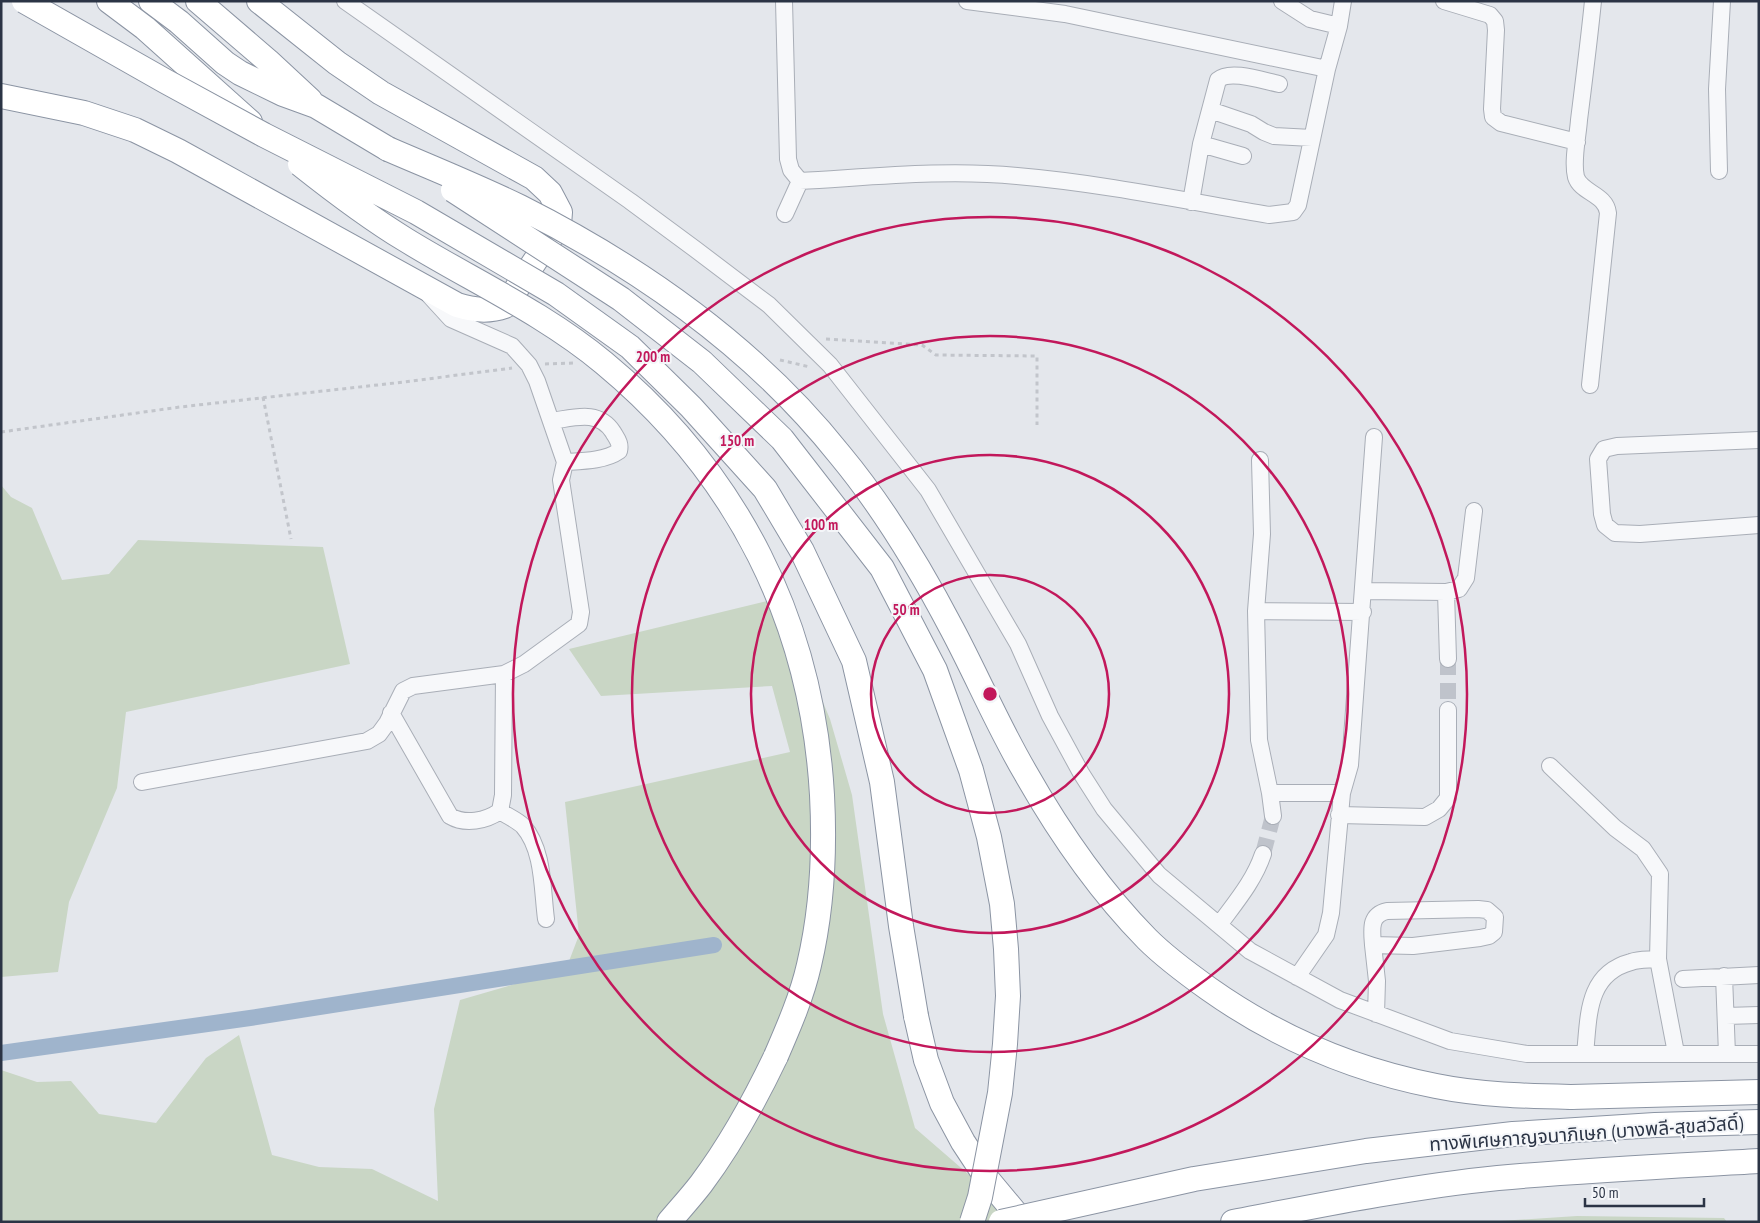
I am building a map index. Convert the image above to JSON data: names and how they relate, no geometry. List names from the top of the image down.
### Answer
{
  "streets": {
    "highway": ["ทางพิเศษกาญจนาภิเษก (บางพลี-สุขสวัสดิ์)"]
  },
  "scale_bar": "50 m",
  "rings": [
    "200 m",
    "150 m",
    "100 m",
    "50 m"
  ]
}
